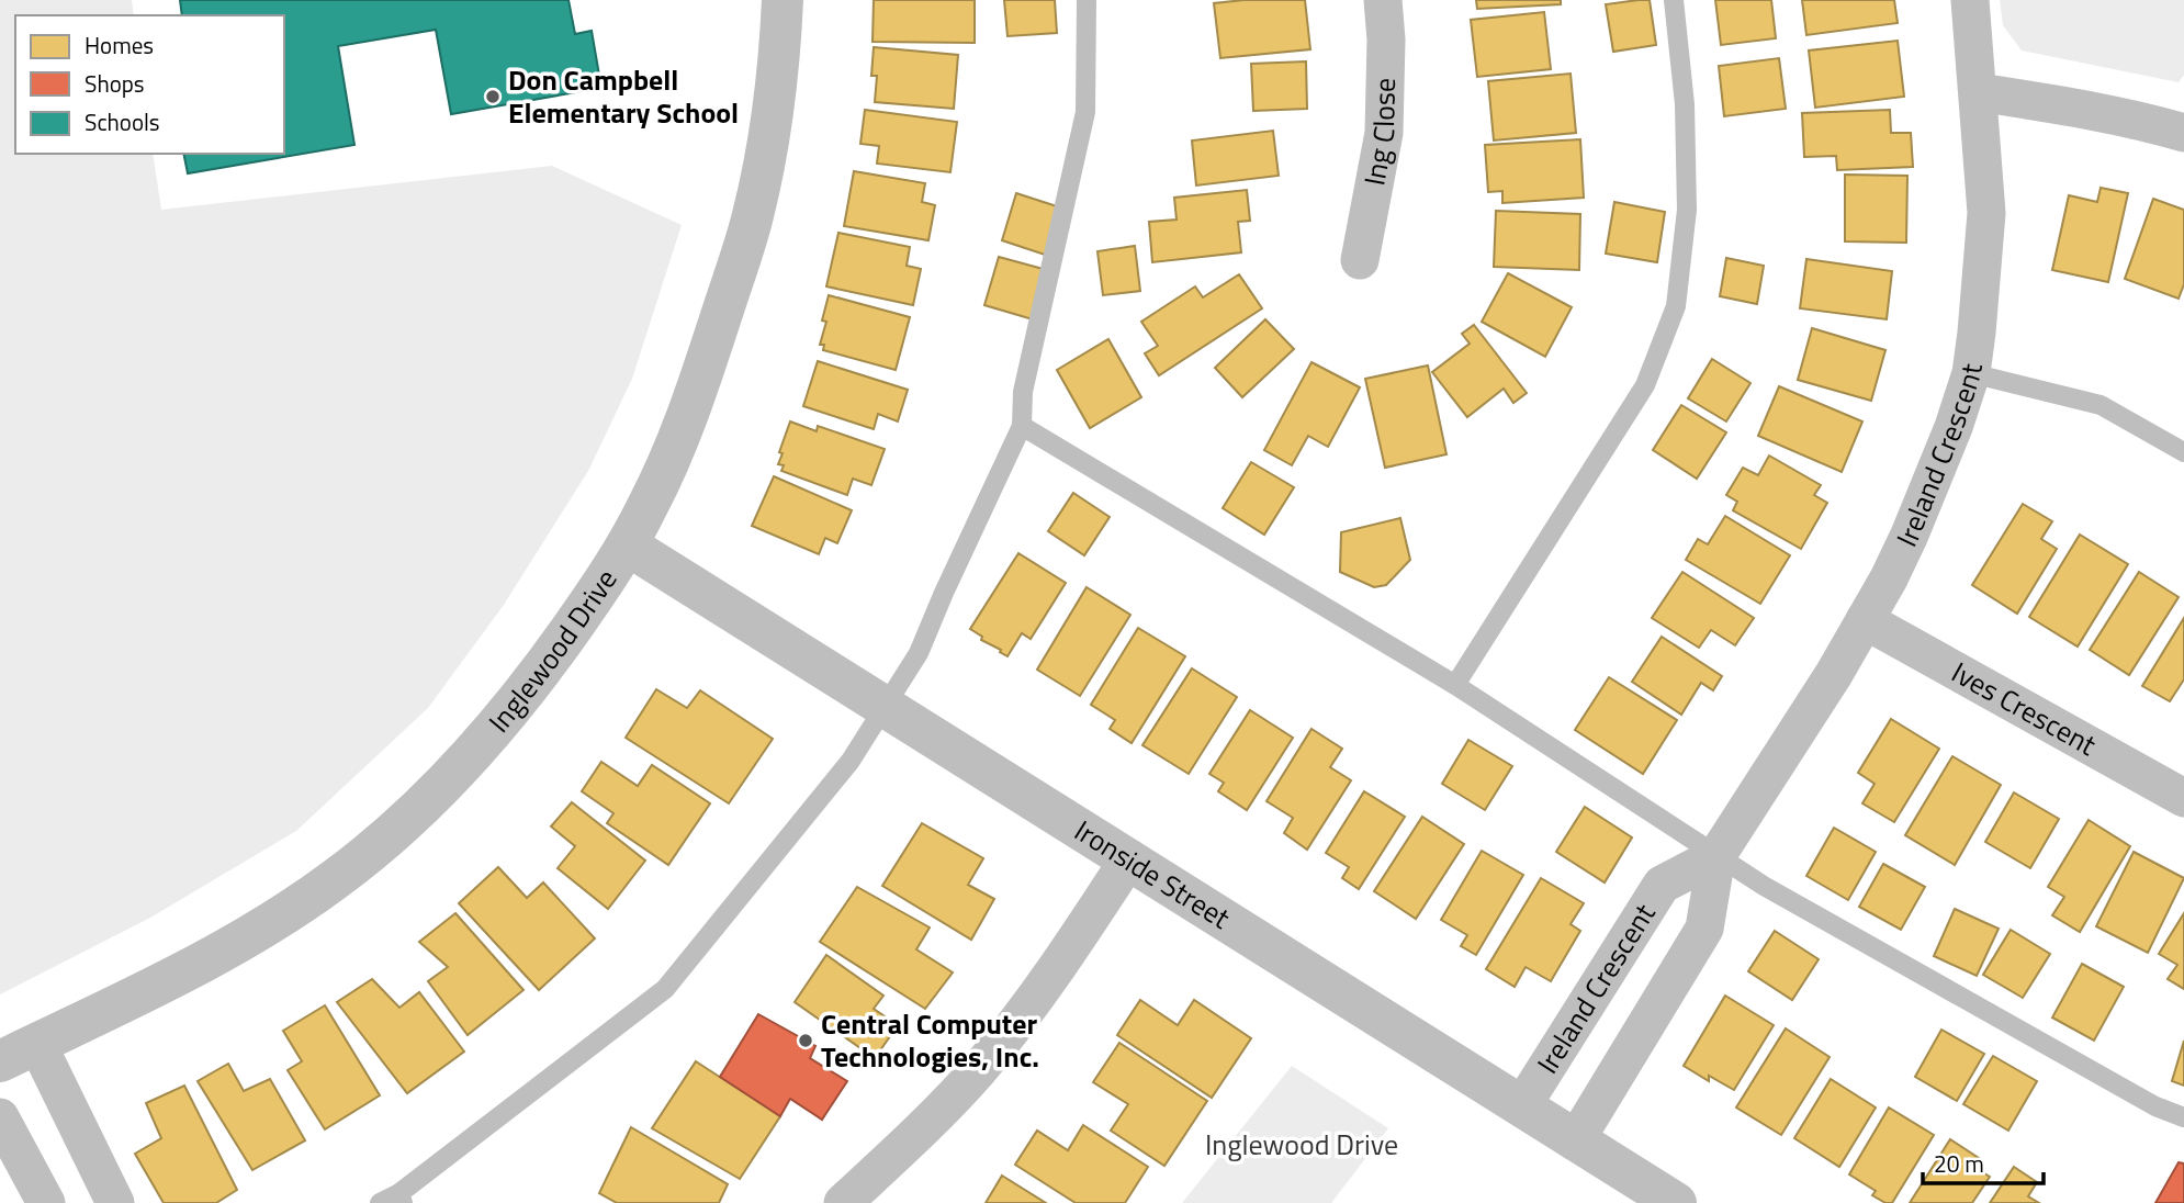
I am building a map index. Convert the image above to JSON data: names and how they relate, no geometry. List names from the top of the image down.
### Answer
{
  "streets": {
    "street": [
      "Ing Close",
      "Ireland Crescent",
      "Inglewood Drive",
      "Ives Crescent",
      "Ironside Street"
    ]
  },
  "crossings": [
    ["Ireland Crescent", "Ives Crescent"],
    ["Ireland Crescent", "Ironside Street"],
    ["Inglewood Drive", "Ironside Street"]
  ],
  "parks": ["Inglewood Drive"],
  "places": ["Don Campbell Elementary School", "Central Computer Technologies, Inc."],
  "legend": ["Homes", "Shops", "Schools"],
  "scale_bar": "20 m"
}
